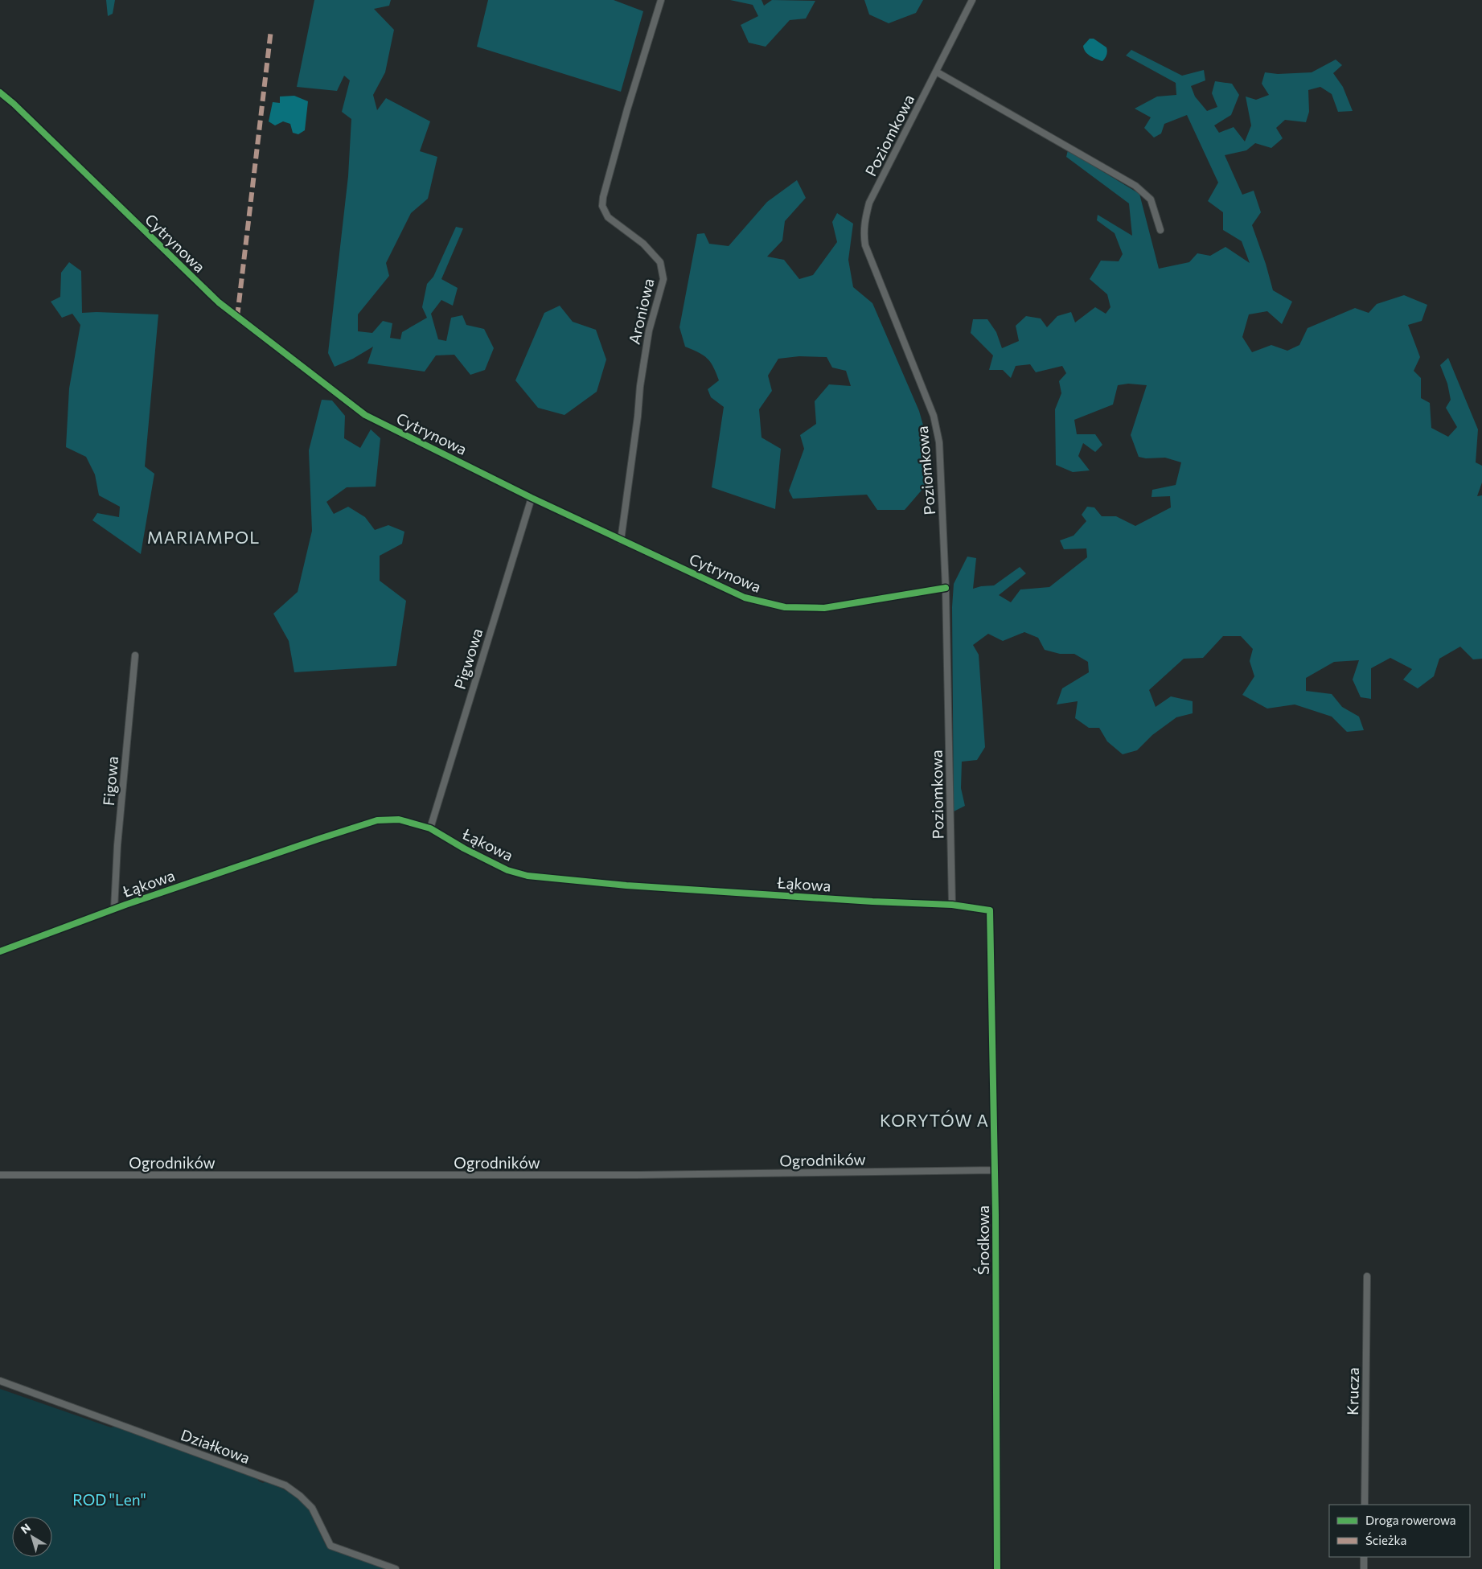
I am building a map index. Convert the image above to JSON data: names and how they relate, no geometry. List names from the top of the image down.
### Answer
{
  "streets": {
    "street": [
      "Poziomkowa",
      "Cytrynowa",
      "Aroniowa",
      "Pigwowa",
      "Figowa",
      "Łąkowa",
      "Ogrodników",
      "Środkowa",
      "Krucza",
      "Działkowa"
    ]
  },
  "crossings": [
    ["Poziomkowa", "Cytrynowa"],
    ["Poziomkowa", "Łąkowa"],
    ["Cytrynowa", "Aroniowa"],
    ["Cytrynowa", "Pigwowa"],
    ["Pigwowa", "Łąkowa"],
    ["Figowa", "Łąkowa"],
    ["Łąkowa", "Środkowa"],
    ["Ogrodników", "Środkowa"]
  ],
  "districts": ["MARIAMPOL", "KORYTÓW A"],
  "parks": ["ROD \"Len\""],
  "legend": ["Droga rowerowa", "Ścieżka"],
  "north": "top left"
}
